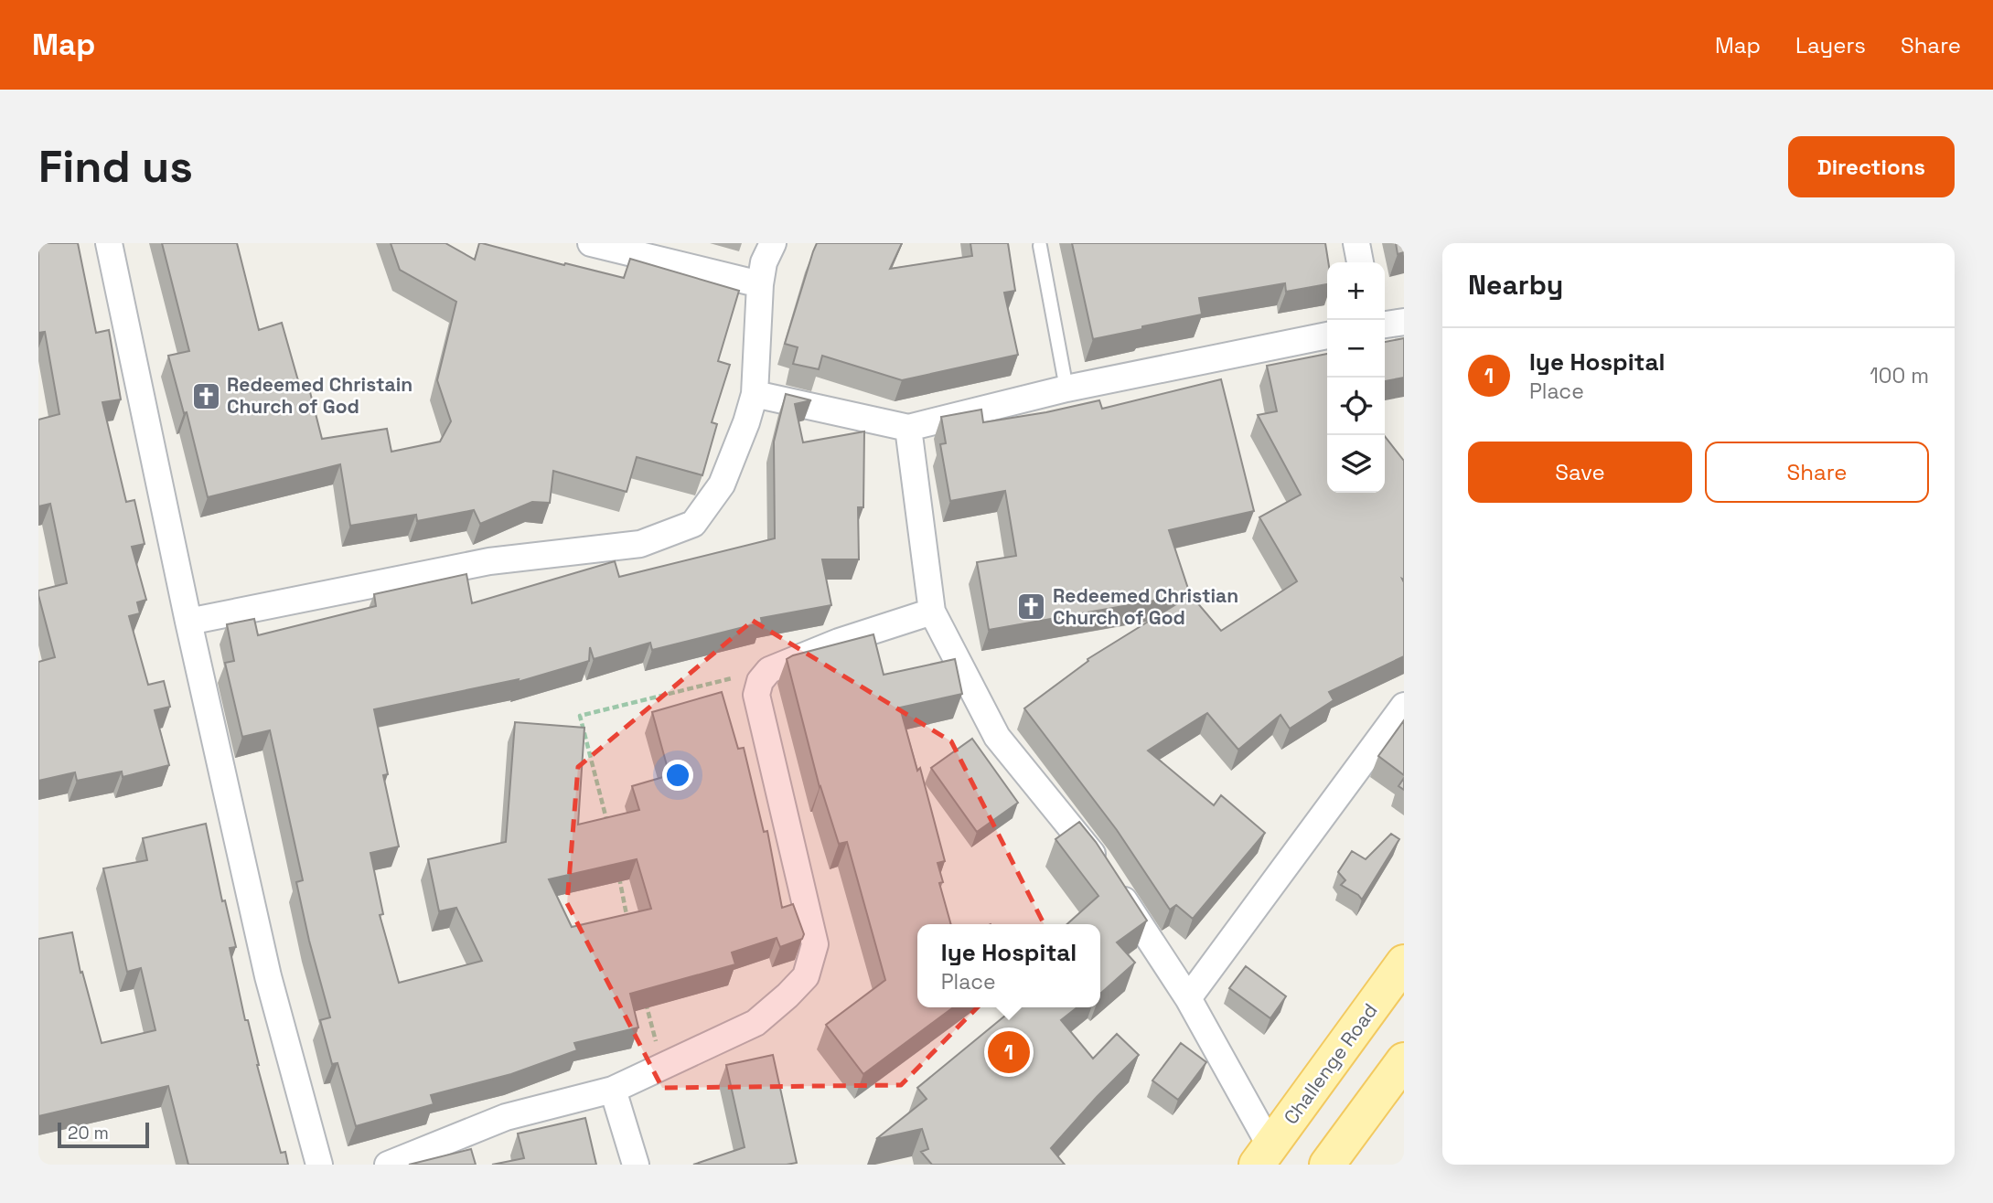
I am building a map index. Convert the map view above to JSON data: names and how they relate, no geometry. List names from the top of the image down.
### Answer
{
  "streets": {
    "main road": ["Challenge Road"]
  },
  "places": {
    "church": ["Redeemed Christain Church of God", "Redeemed Christian Church of God"]
  },
  "scale_bar": "20 m",
  "page": {
    "header": "Map",
    "nav": ["Map", "Layers", "Share"],
    "buttons": [
      "Directions",
      ["Save", "Share"]
    ],
    "title": "Find us",
    "heading": "Nearby",
    "map_buttons": ["+", "−"],
    "list": [
      {
        "mark": "1",
        "name": "Iye Hospital",
        "note": "Place",
        "value": "100 m"
      }
    ],
    "popup": ["Iye Hospital", "Place"],
    "pins": "1",
    "scale": "20 m"
  }
}
